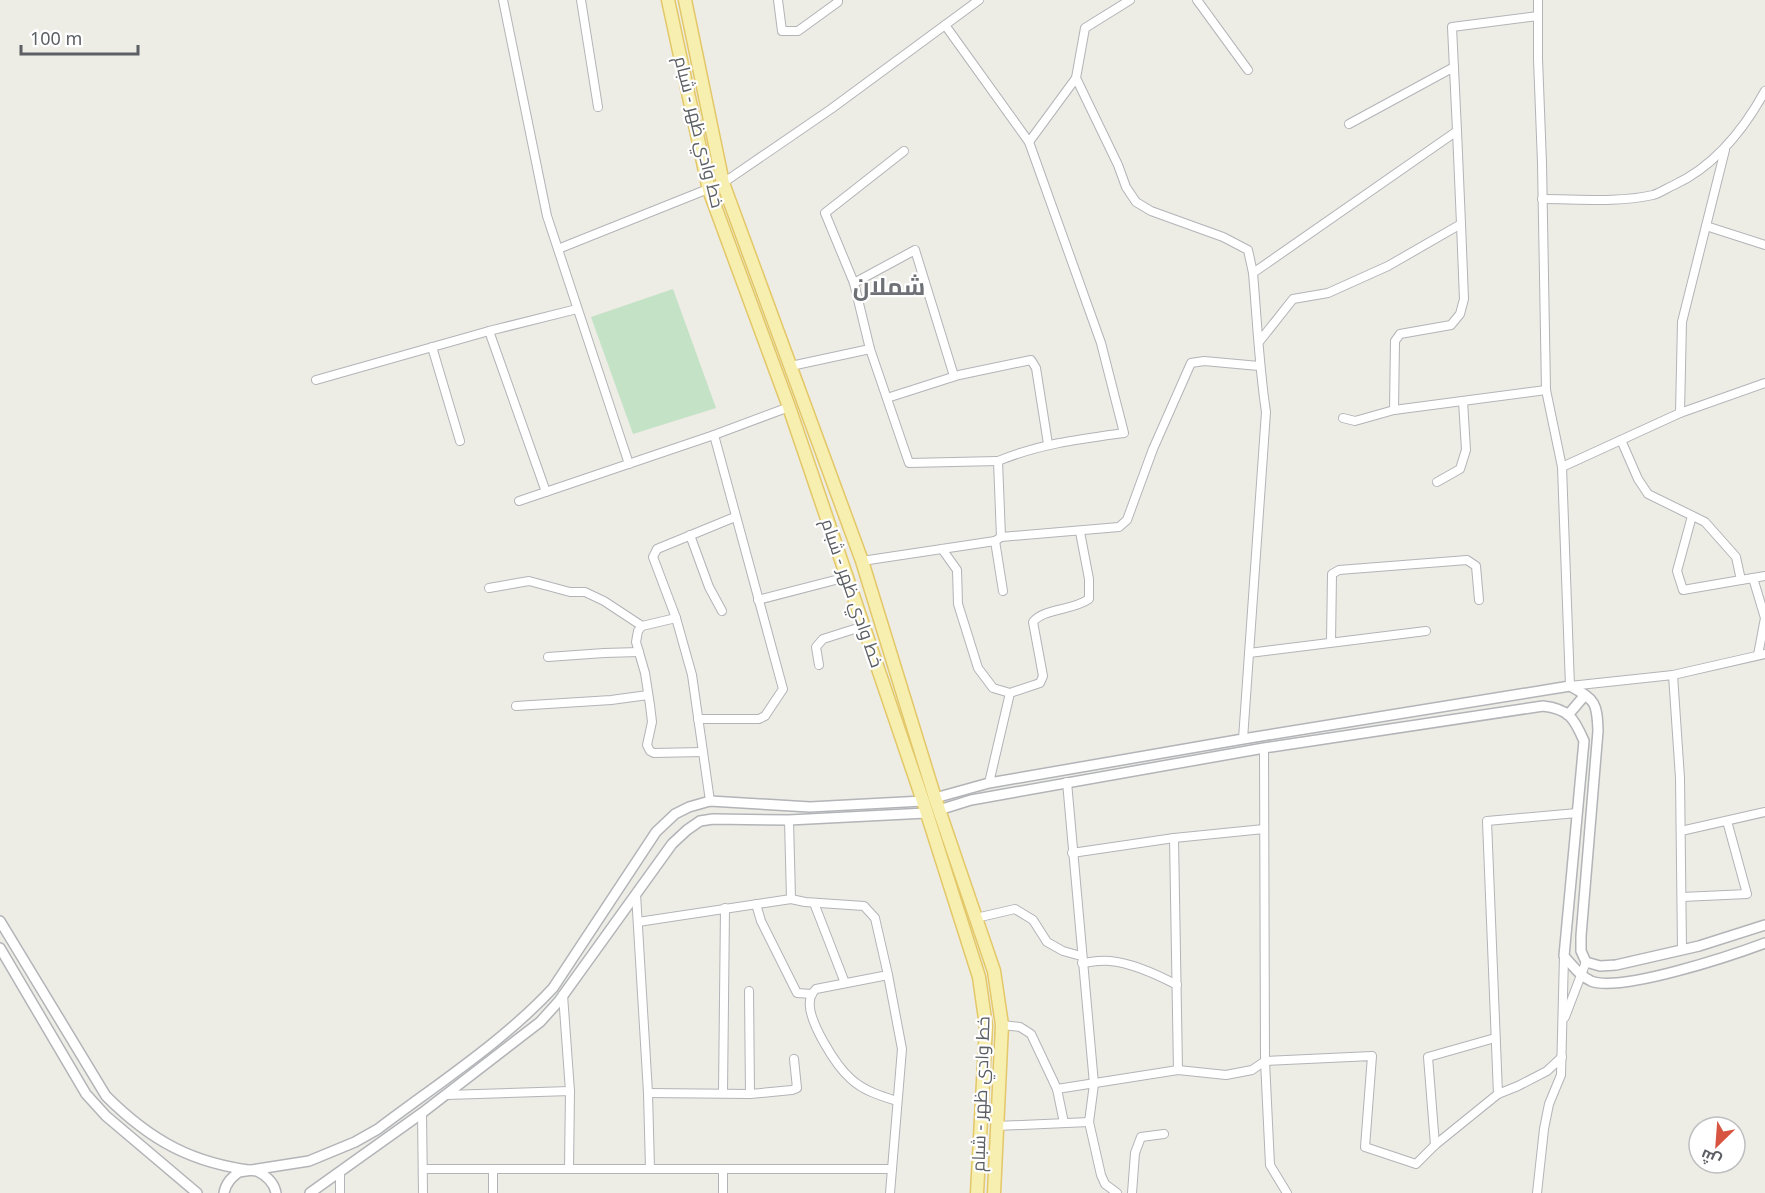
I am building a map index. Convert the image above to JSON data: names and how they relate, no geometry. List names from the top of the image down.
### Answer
{
  "streets": {
    "main road": ["خط وادي ظهر - شبام"]
  },
  "districts": ["شملان"],
  "scale_bar": "100 m",
  "north": "bottom left"
}
